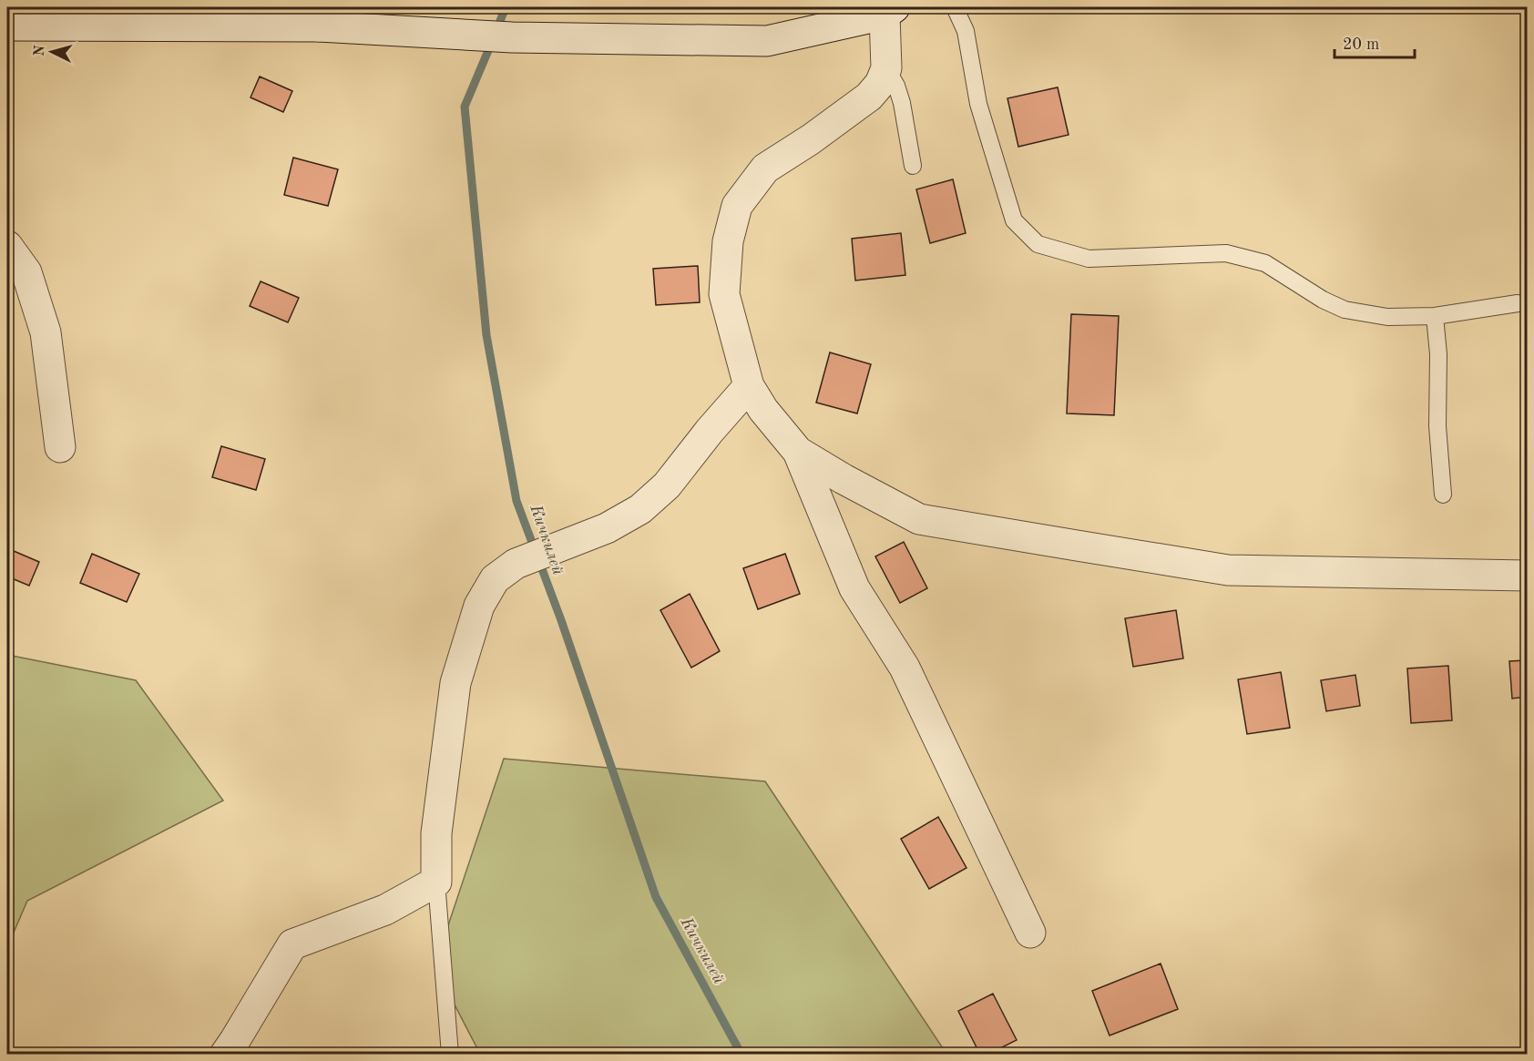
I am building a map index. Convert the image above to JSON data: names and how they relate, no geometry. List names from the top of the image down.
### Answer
{
  "water": ["Кичкилей"],
  "scale_bar": "20 m",
  "north": "left"
}
